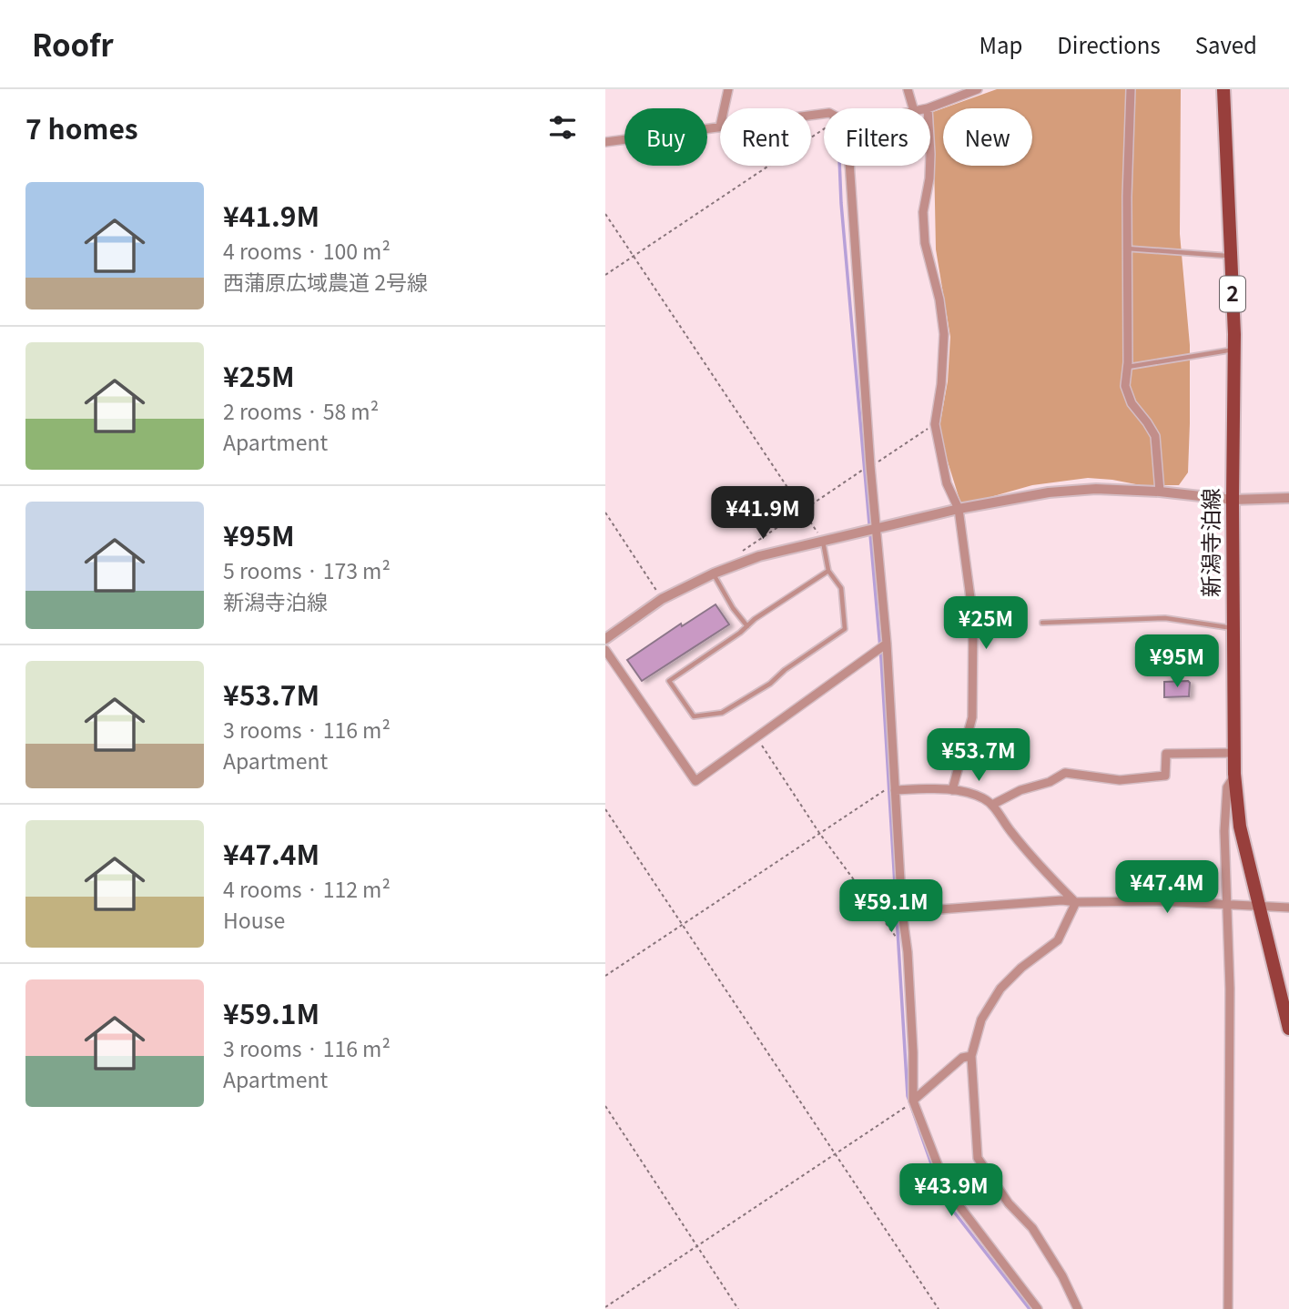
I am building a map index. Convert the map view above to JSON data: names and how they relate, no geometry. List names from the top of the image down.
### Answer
{
  "streets": {
    "main road": ["2", "新潟寺泊線"]
  },
  "page": {
    "header": "Roofr",
    "nav": ["Map", "Directions", "Saved"],
    "heading": "7 homes",
    "chip": [
      "Buy",
      "Rent",
      "Filters",
      "New"
    ],
    "list": [
      {
        "name": "¥41.9M",
        "note": "4 rooms · 100 m² · 西蒲原広域農道 2号線"
      },
      {
        "name": "¥25M",
        "note": "2 rooms · 58 m² · Apartment"
      },
      {
        "name": "¥95M",
        "note": "5 rooms · 173 m² · 新潟寺泊線"
      },
      {
        "name": "¥53.7M",
        "note": "3 rooms · 116 m² · Apartment"
      },
      {
        "name": "¥47.4M",
        "note": "4 rooms · 112 m² · House"
      },
      {
        "name": "¥59.1M",
        "note": "3 rooms · 116 m² · Apartment"
      }
    ],
    "price": [
      "¥41.9M",
      "¥25M",
      "¥95M",
      "¥53.7M",
      "¥47.4M",
      "¥59.1M",
      "¥43.9M"
    ]
  }
}
